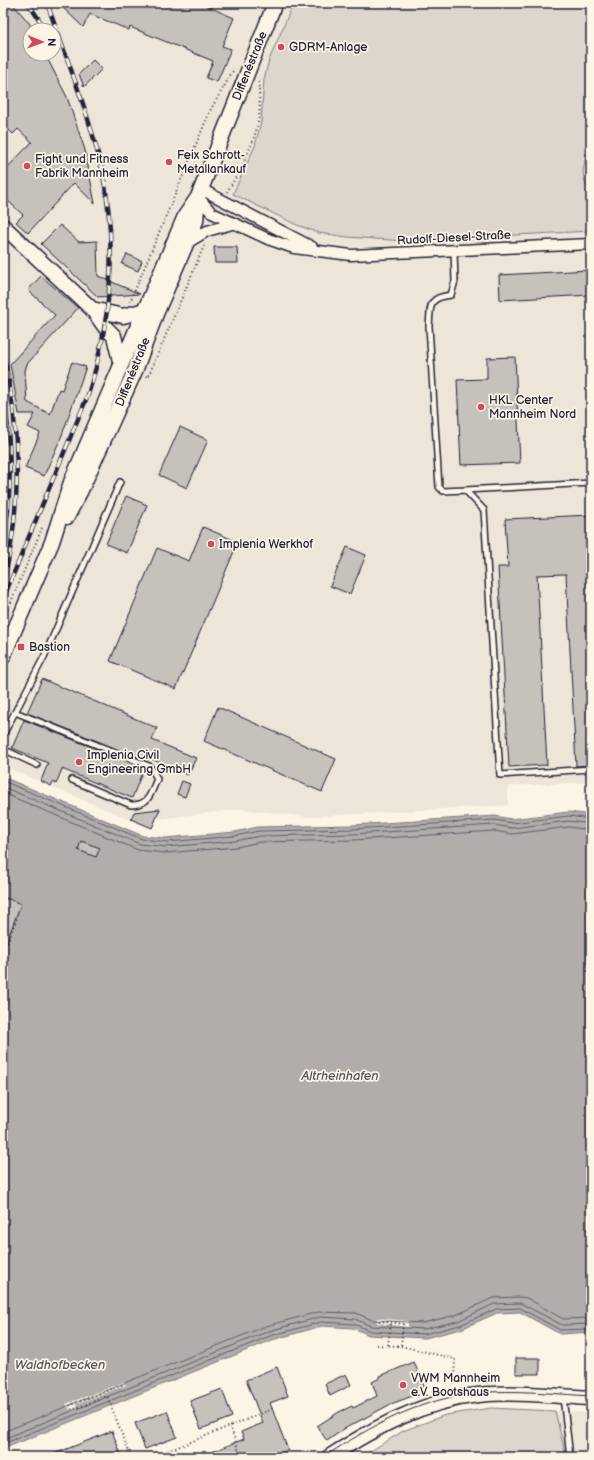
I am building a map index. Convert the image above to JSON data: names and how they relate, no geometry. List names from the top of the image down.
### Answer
{
  "streets": {
    "main road": ["Diffenéstraße"],
    "street": ["Rudolf-Diesel-Straße"]
  },
  "crossings": [
    ["Diffenéstraße", "Rudolf-Diesel-Straße"]
  ],
  "water": ["Altrheinhafen", "Waldhofbecken"],
  "places": {
    "other": [
      "GDRM-Anlage",
      "Feix Schrott- Metallankauf",
      "Fight und Fitness Fabrik Mannheim",
      "HKL Center Mannheim Nord",
      "Implenia Werkhof",
      "Implenia Civil Engineering GmbH",
      "VWM Mannheim e.V. Bootshaus"
    ],
    "transit": ["Bastion"]
  },
  "north": "right"
}
